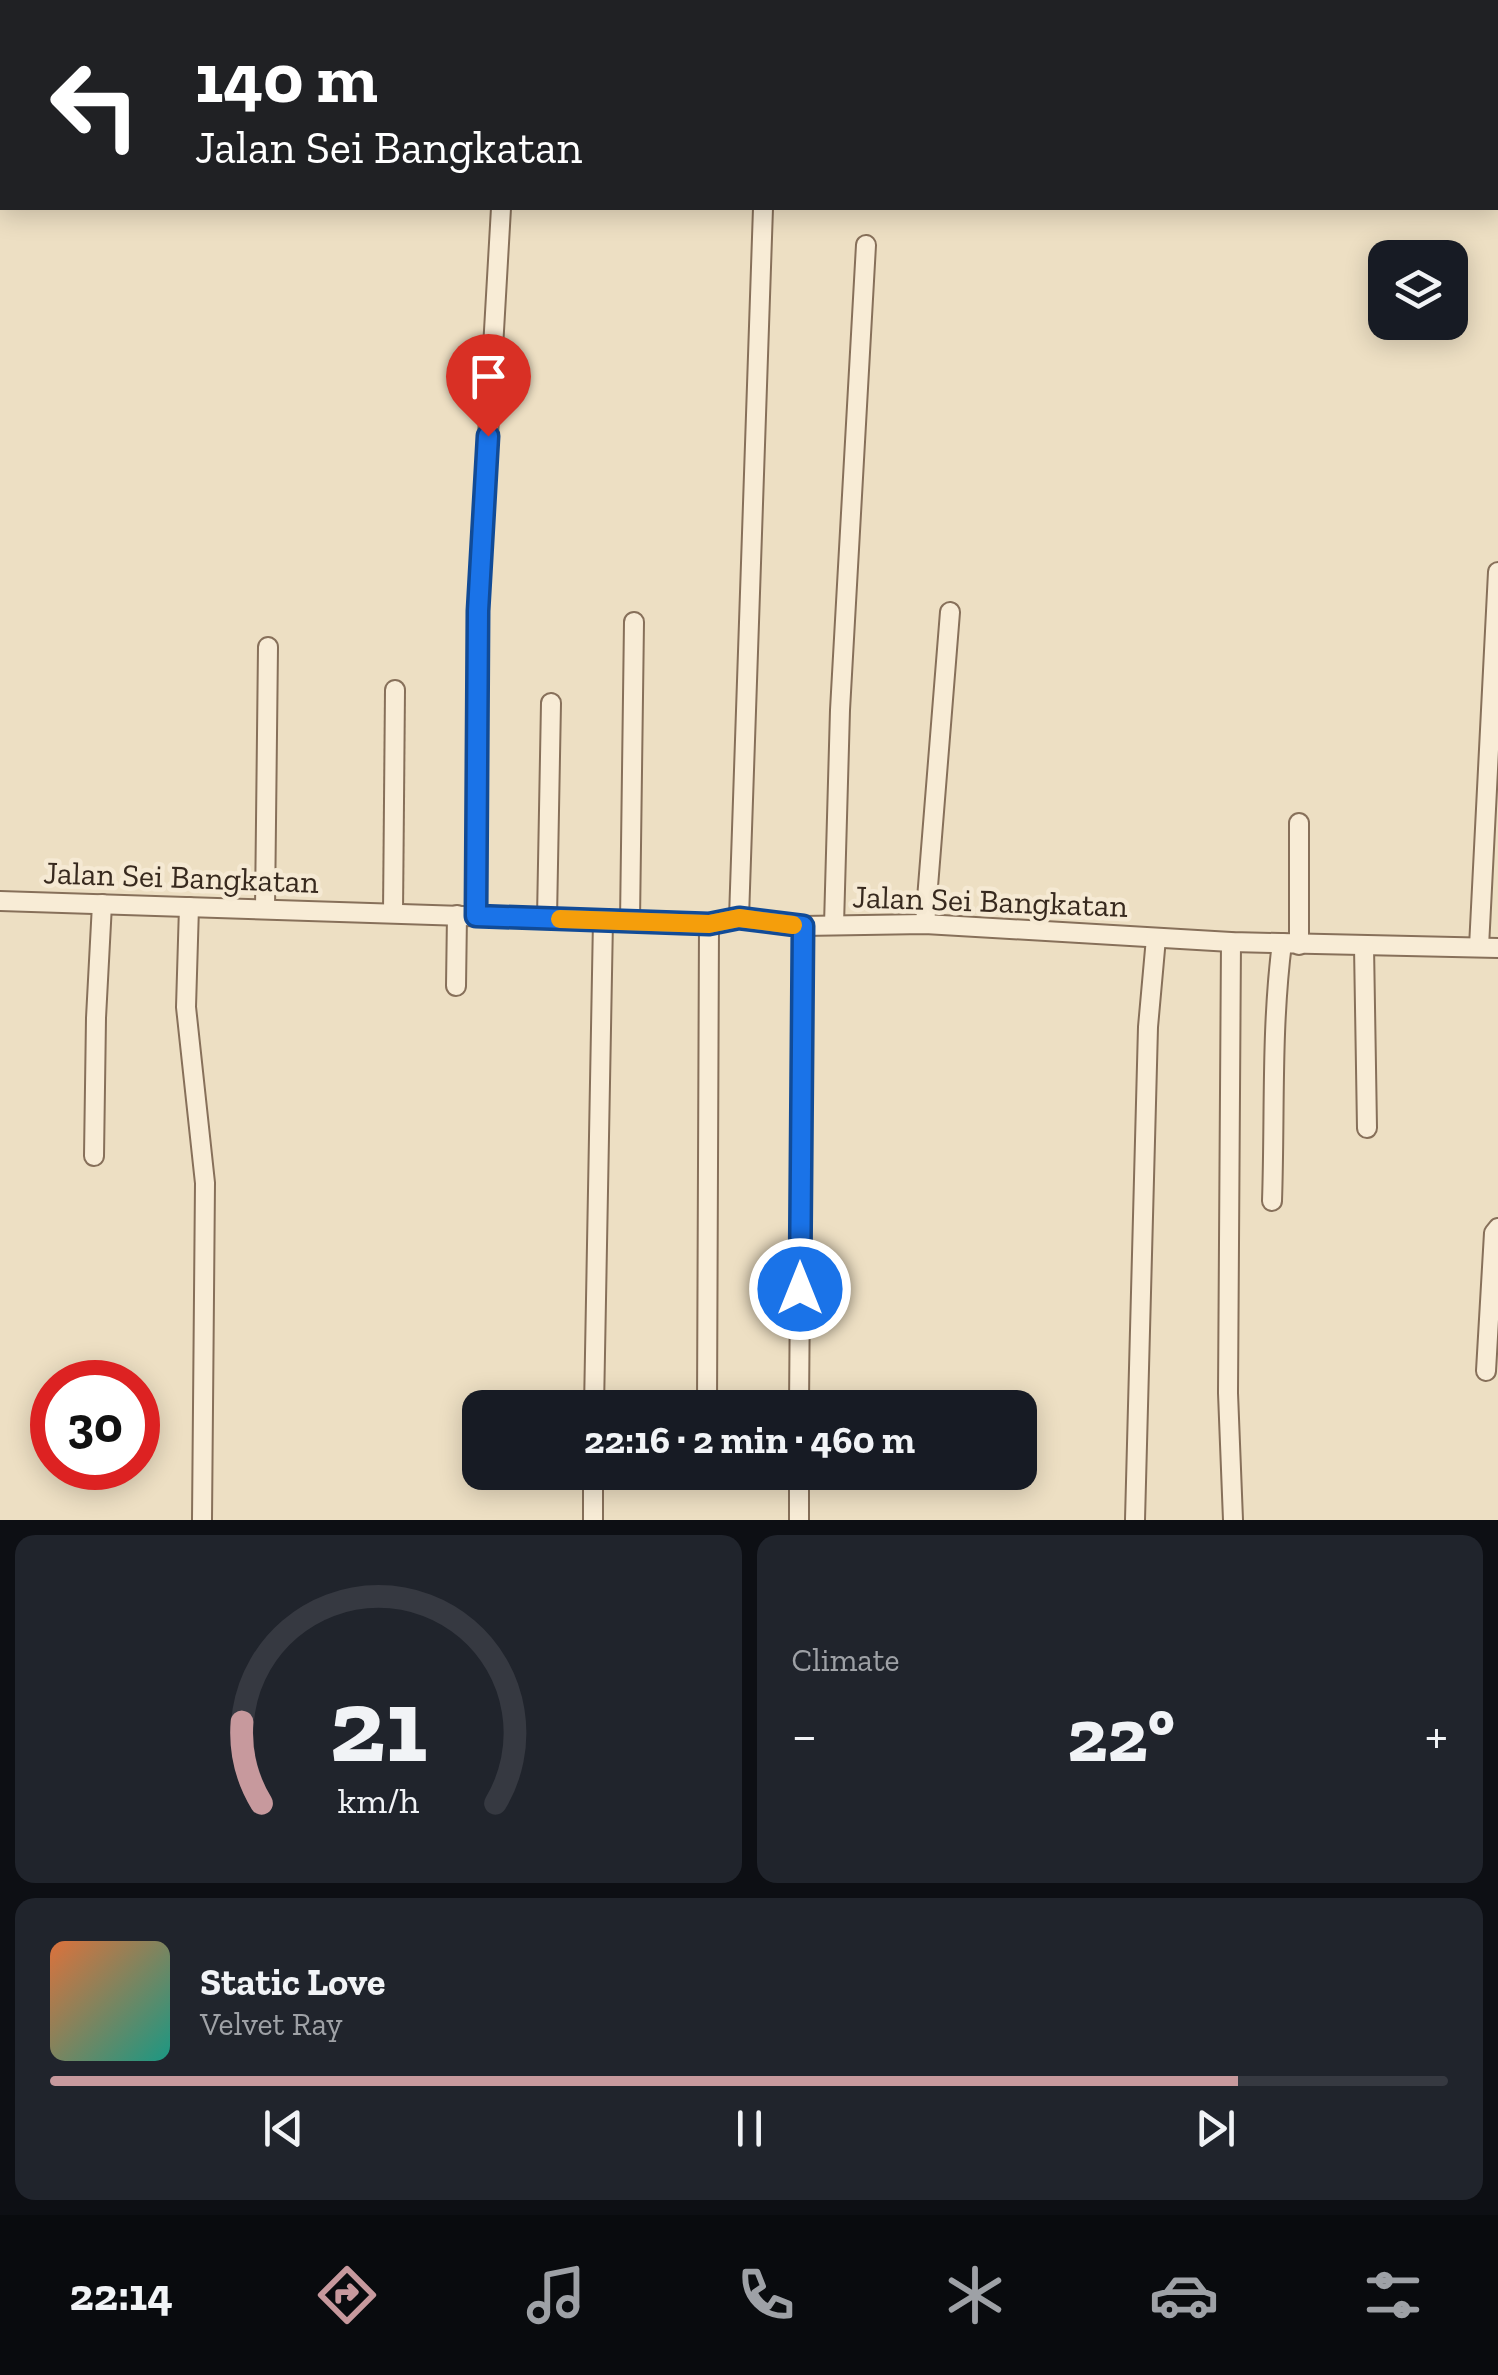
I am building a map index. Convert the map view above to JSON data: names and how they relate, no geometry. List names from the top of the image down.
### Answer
{
  "streets": {
    "street": ["Jalan Sei Bangkatan"]
  },
  "page": {
    "turn": ["140 m", "Jalan Sei Bangkatan"],
    "limit": "30",
    "trip": "22:16 · 2 min · 460 m",
    "tile": "Climate",
    "heat": ["−", "22°", "+"],
    "song": ["Static Love", "Velvet Ray"],
    "tabs": "22:14",
    "gauge": ["21", "km/h"]
  }
}
